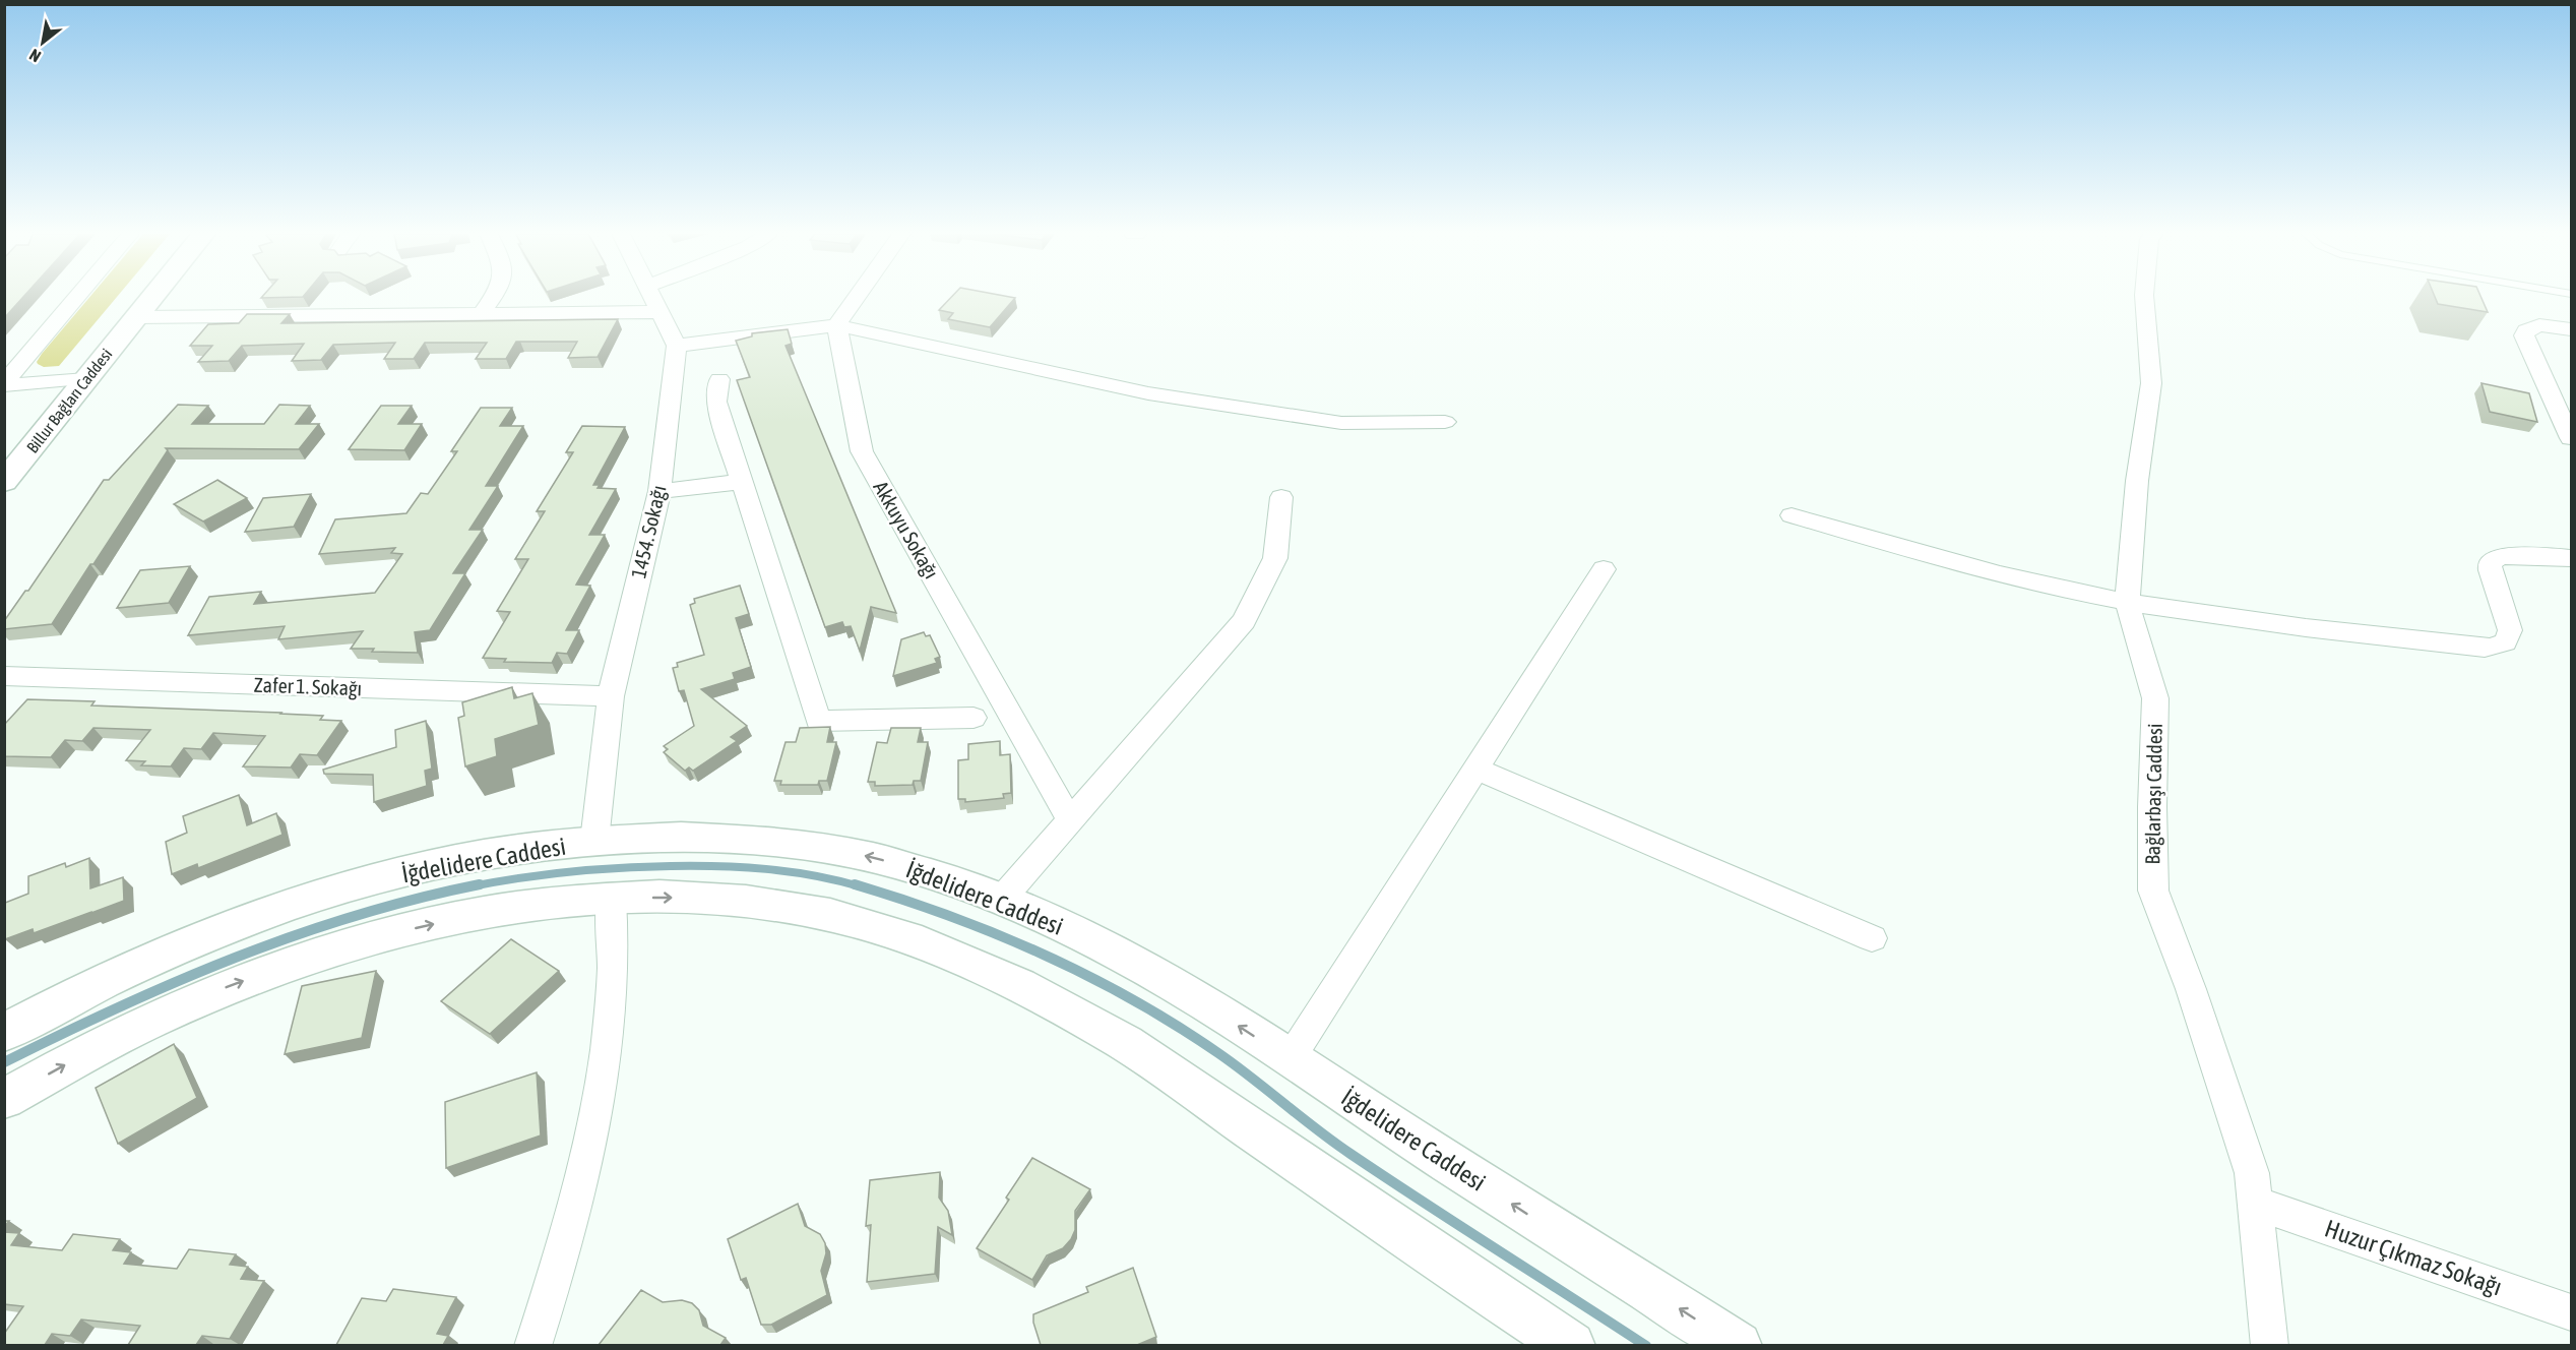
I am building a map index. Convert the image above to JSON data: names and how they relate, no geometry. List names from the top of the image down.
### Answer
{
  "streets": {
    "street": [
      "Billur Bağları Caddesi",
      "Akkuyu Sokağı",
      "1454. Sokağı",
      "Zafer 1. Sokağı",
      "Bağlarbaşı Caddesi",
      "İğdelidere Caddesi",
      "Huzur Çıkmaz Sokağı"
    ]
  },
  "crossings": [
    ["1454. Sokağı", "Zafer 1. Sokağı"],
    ["1454. Sokağı", "İğdelidere Caddesi"],
    ["Bağlarbaşı Caddesi", "Huzur Çıkmaz Sokağı"]
  ],
  "north": "bottom left"
}
